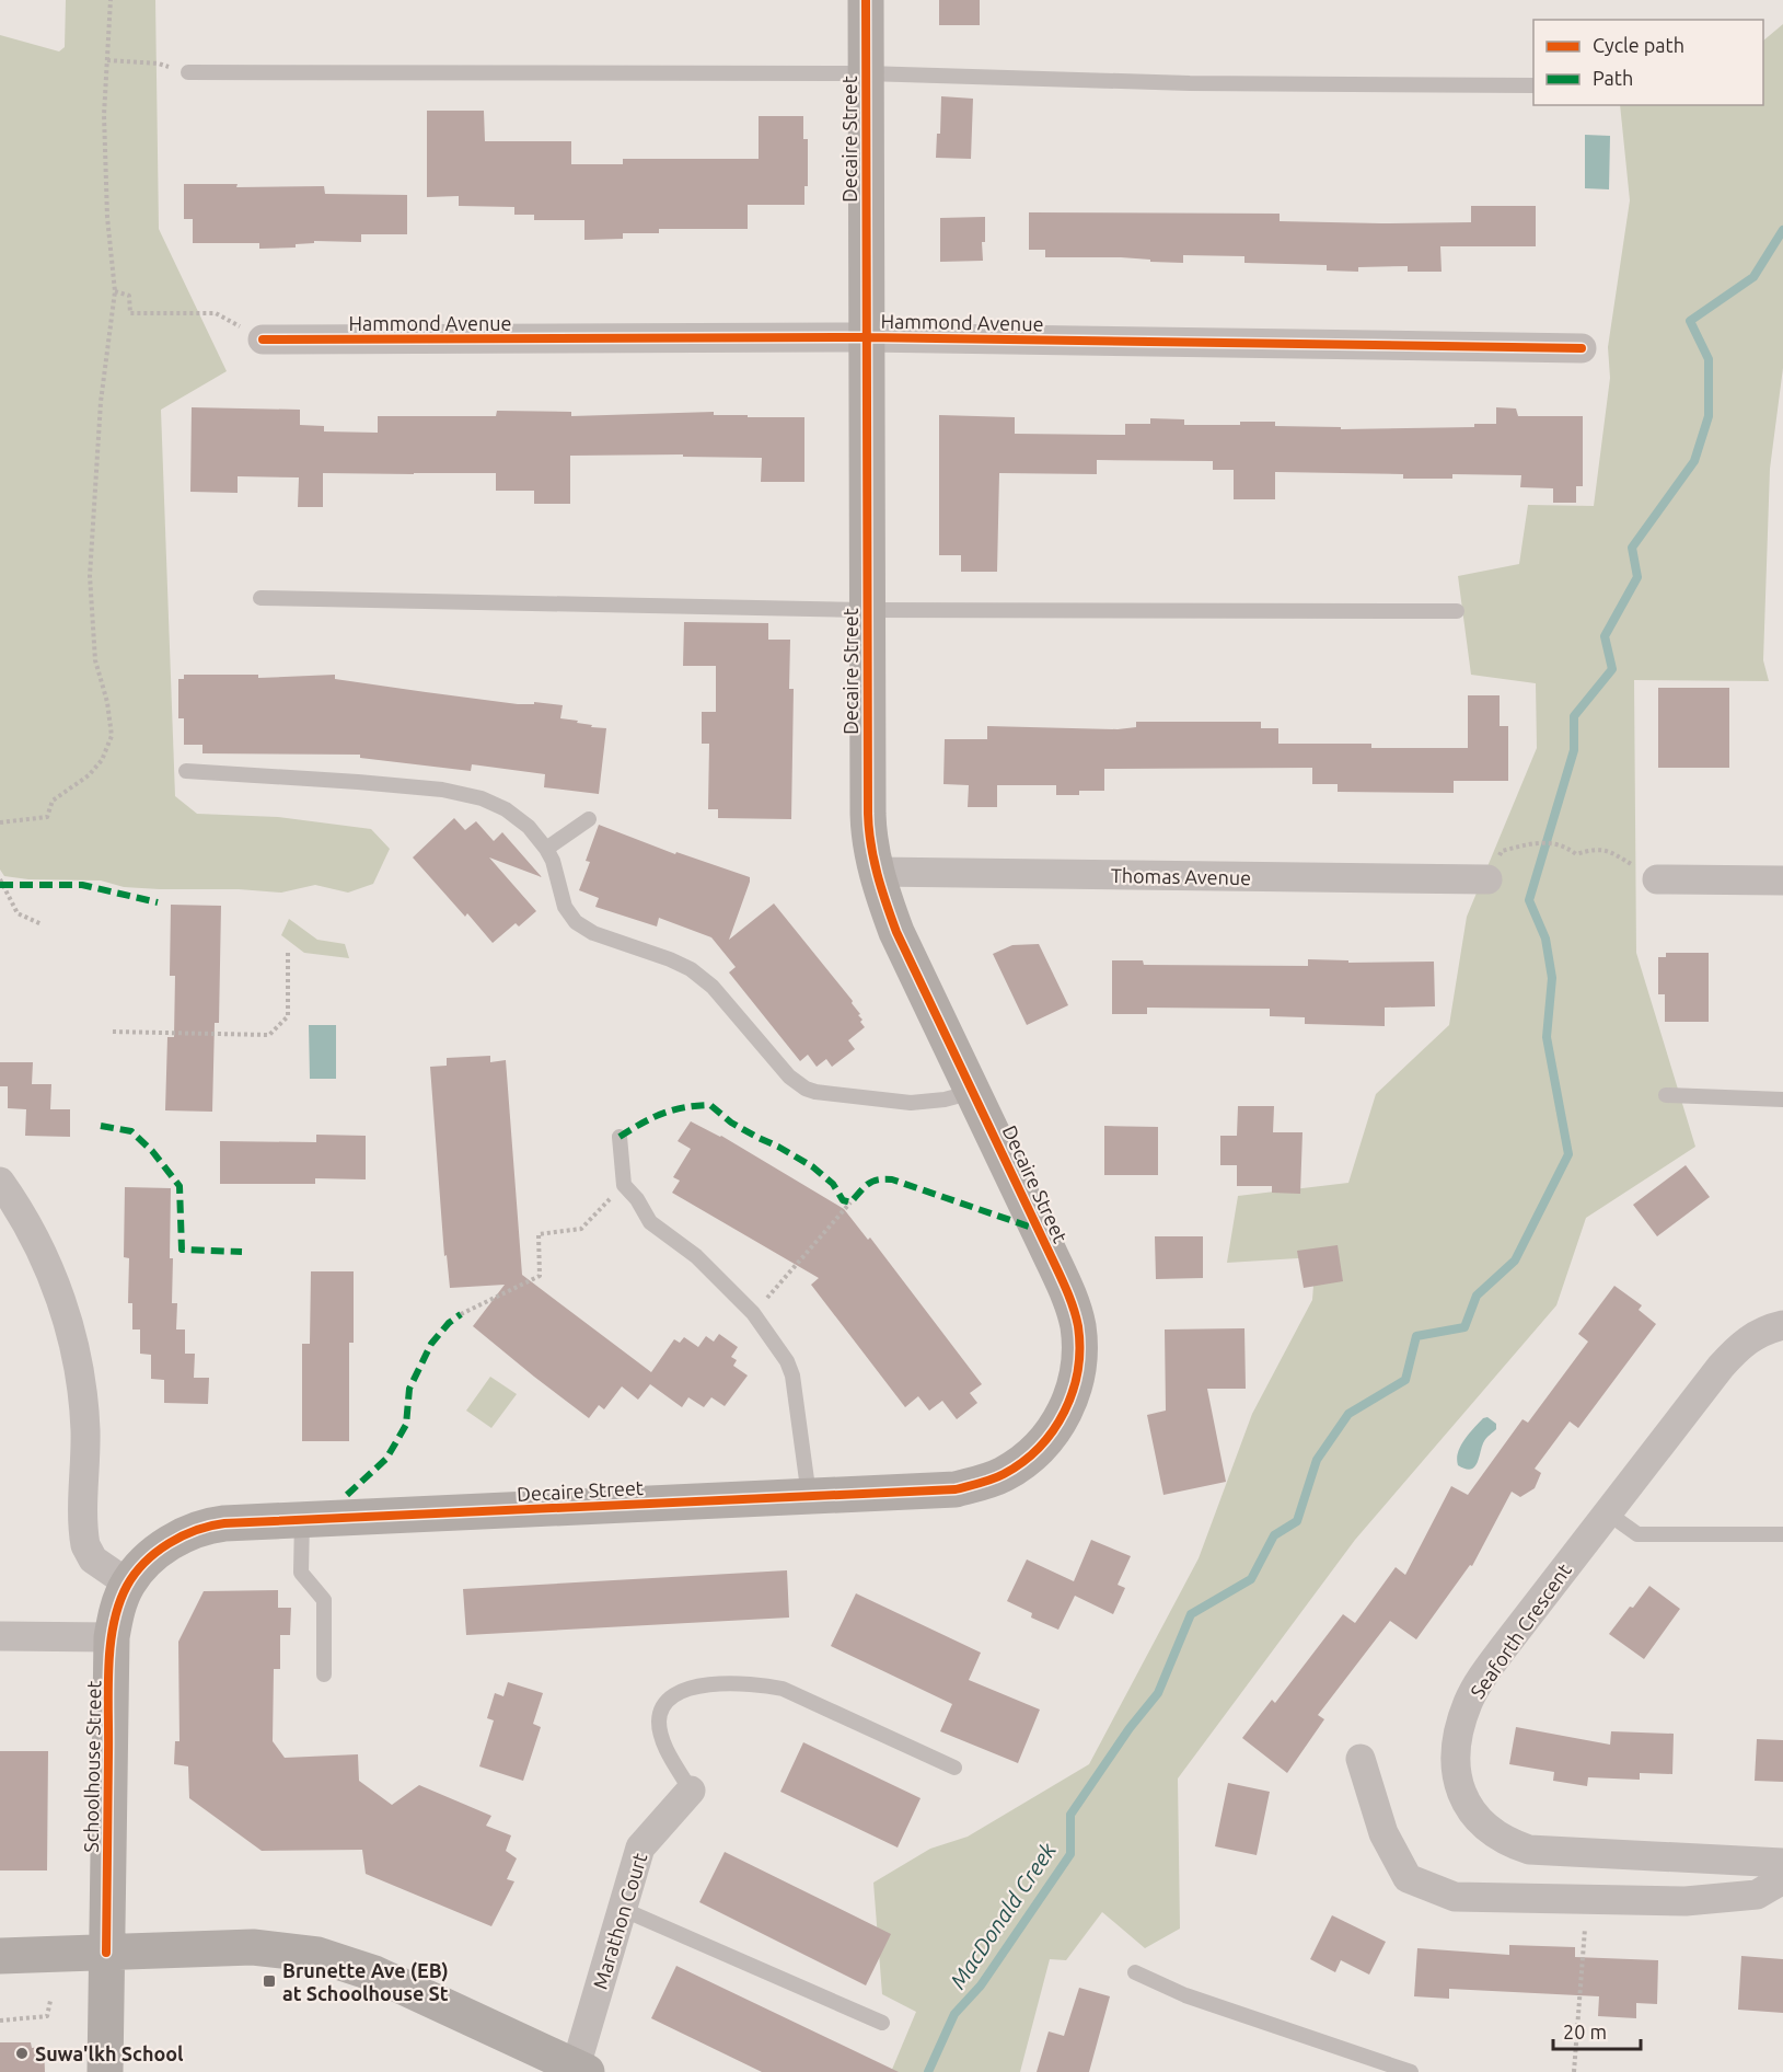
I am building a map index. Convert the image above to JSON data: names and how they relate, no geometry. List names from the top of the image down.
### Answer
{
  "streets": {
    "street": [
      "Decaire Street",
      "Hammond Avenue",
      "Thomas Avenue",
      "Seaforth Crescent",
      "Schoolhouse Street",
      "Marathon Court"
    ]
  },
  "crossings": [
    ["Decaire Street", "Hammond Avenue"],
    ["Decaire Street", "Thomas Avenue"],
    ["Decaire Street", "Schoolhouse Street"]
  ],
  "water": ["MacDonald Creek"],
  "places": {
    "transit": ["Brunette Ave (EB) at Schoolhouse St"],
    "other": ["Suwa'lkh School"]
  },
  "legend": ["Cycle path", "Path"],
  "scale_bar": "20 m"
}
